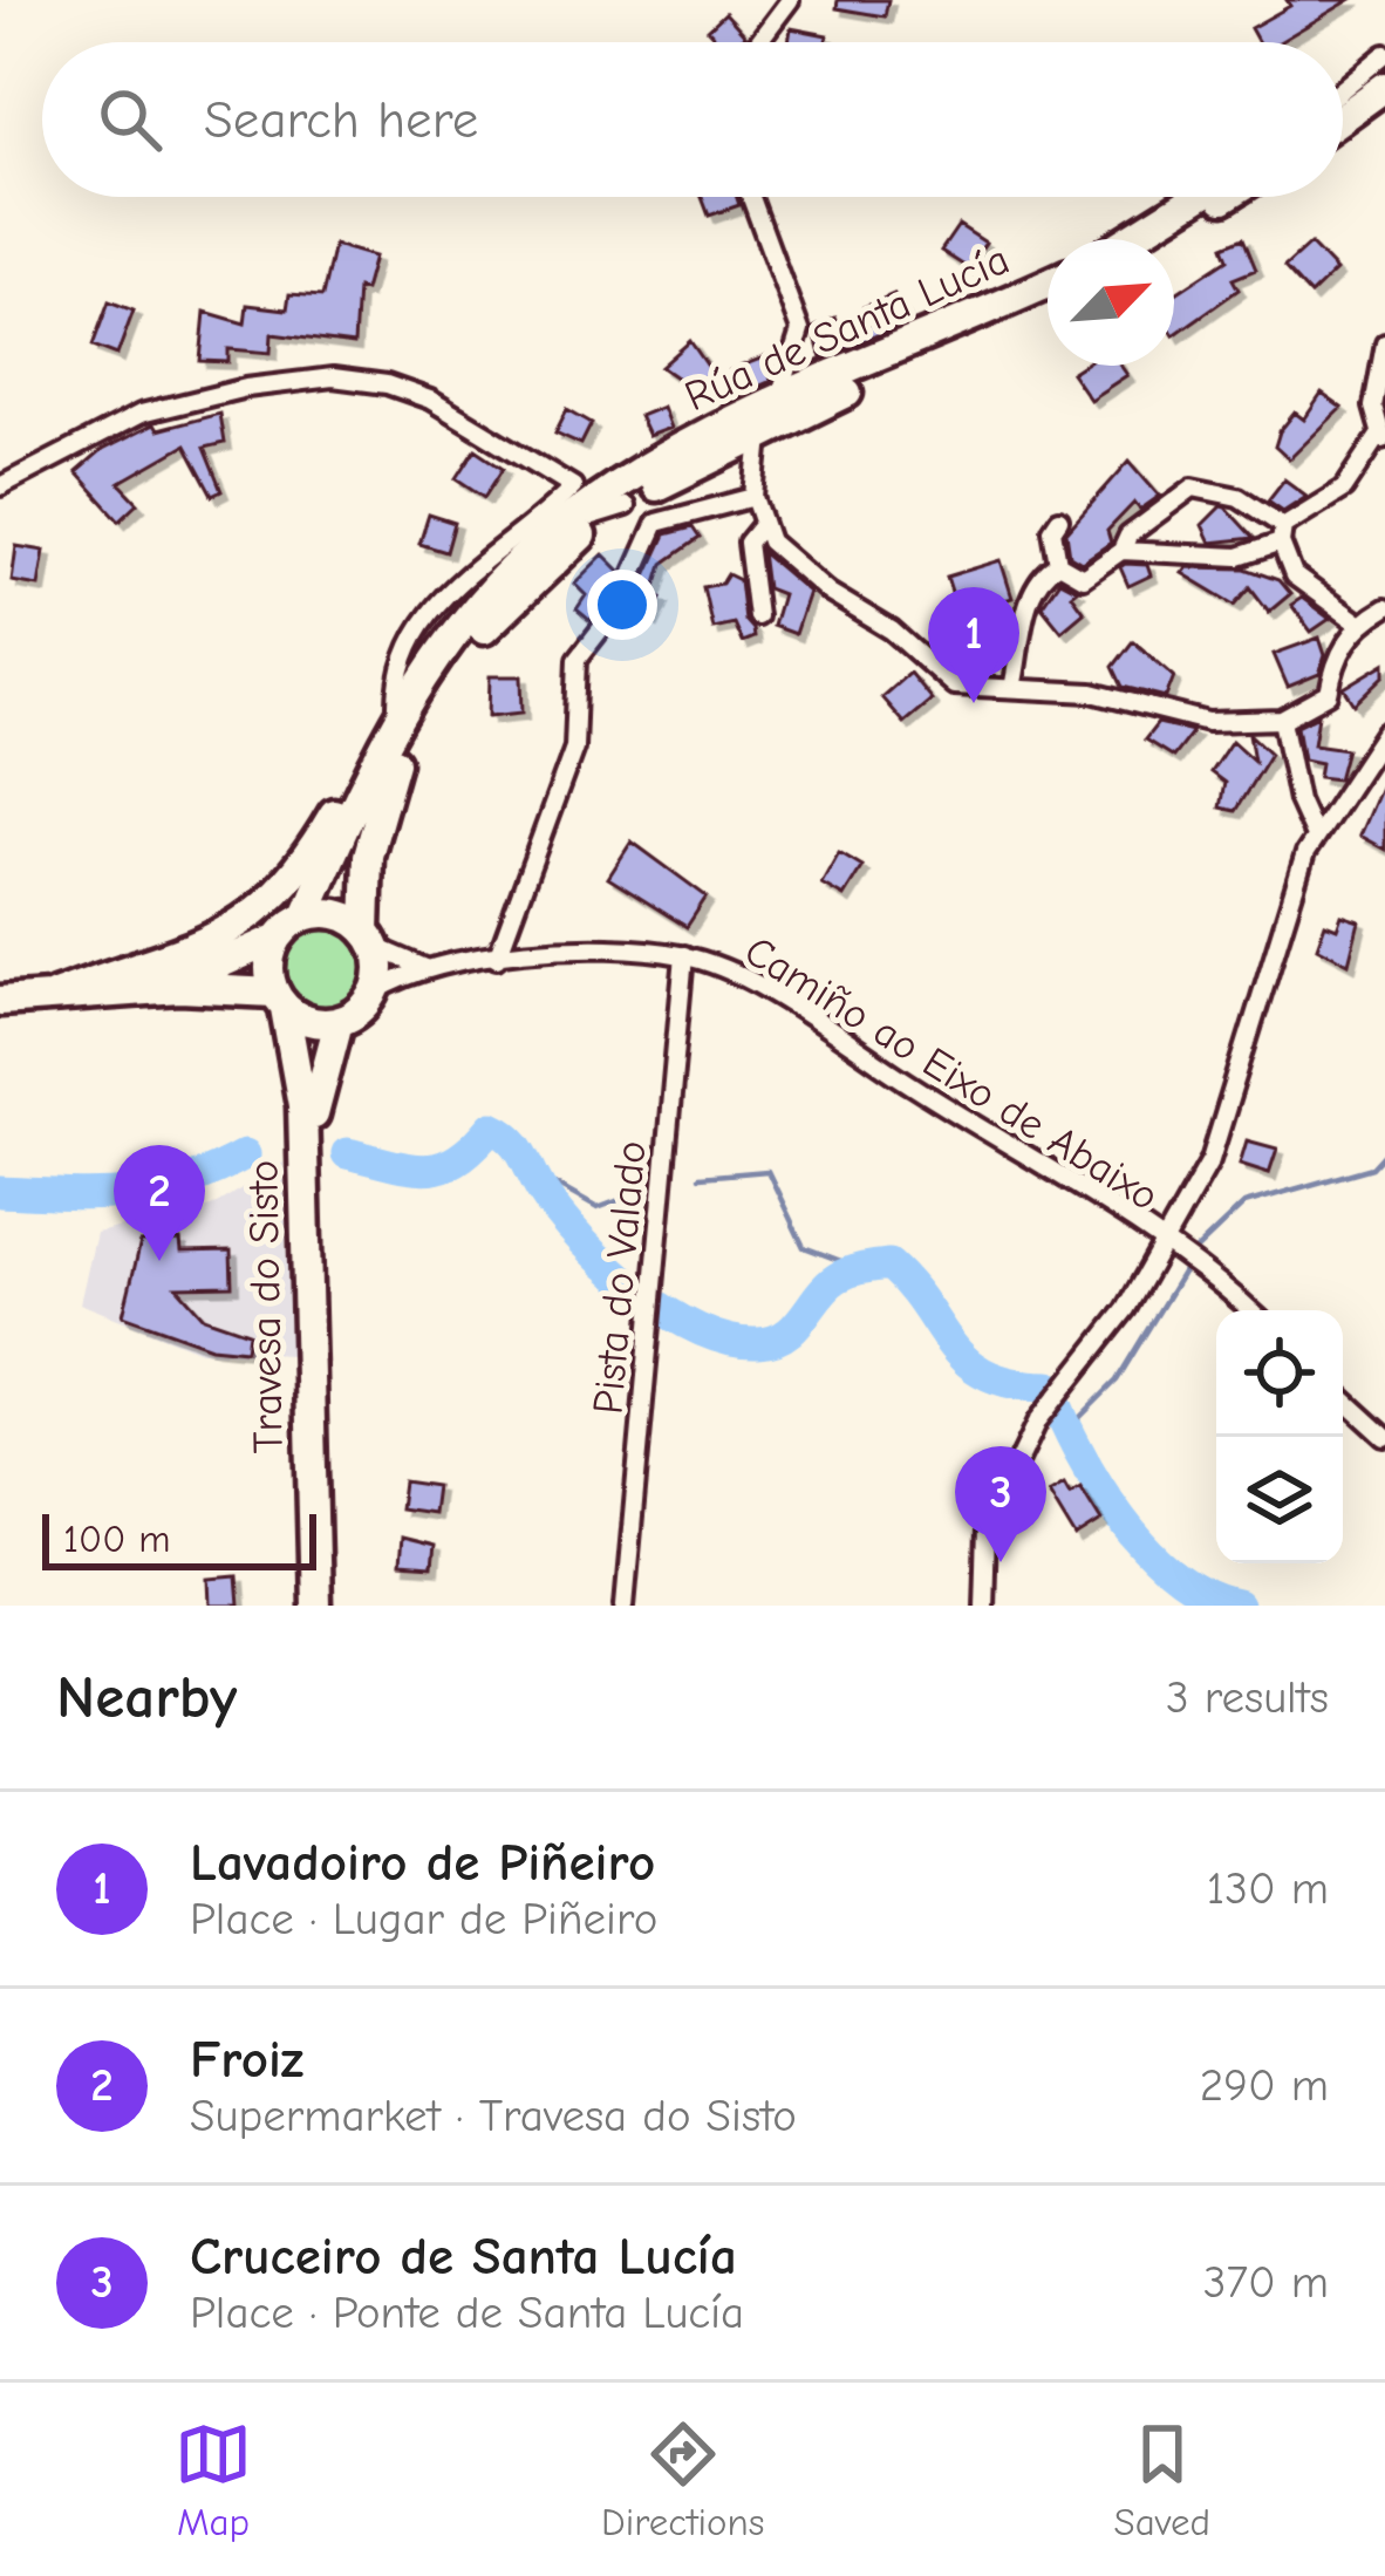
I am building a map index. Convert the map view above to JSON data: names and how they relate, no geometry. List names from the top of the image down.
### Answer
{
  "streets": {
    "highway": ["Rúa de Santa Lucía", "Travesa do Sisto"],
    "street": ["Camiño ao Eixo de Abaixo", "Pista do Valado"]
  },
  "crossings": [
    ["Rúa de Santa Lucía", "Travesa do Sisto"],
    ["Camiño ao Eixo de Abaixo", "Pista do Valado"]
  ],
  "scale_bar": "100 m",
  "north": "top right",
  "page": {
    "search": "Search here",
    "pins": ["1", "2", "3"],
    "scale": "100 m",
    "heading": ["Nearby", "3 results"],
    "list": [
      {
        "mark": "1",
        "name": "Lavadoiro de Piñeiro",
        "note": "Place · Lugar de Piñeiro",
        "value": "130 m"
      },
      {
        "mark": "2",
        "name": "Froiz",
        "note": "Supermarket · Travesa do Sisto",
        "value": "290 m"
      },
      {
        "mark": "3",
        "name": "Cruceiro de Santa Lucía",
        "note": "Place · Ponte de Santa Lucía",
        "value": "370 m"
      }
    ],
    "nav": ["Map", "Directions", "Saved"]
  }
}
